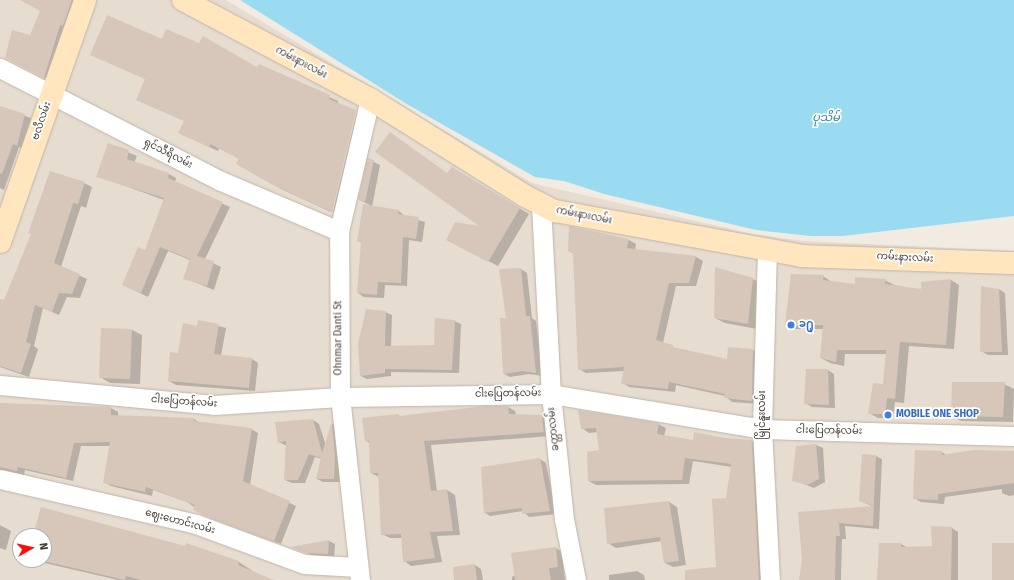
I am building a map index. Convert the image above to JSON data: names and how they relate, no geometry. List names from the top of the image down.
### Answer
{
  "streets": {
    "street": [
      "ကမ်းနားလမ်း",
      "ဗလီလမ်း",
      "ရှင်သီရိလမ်း",
      "Ohnmar Danti St",
      "ငါးပြေတန်လမ်း",
      "မြိုင်နူးလမ်း",
      "ခတ္တာလမ်း",
      "ဈေးဟောင်းလမ်း"
    ]
  },
  "crossings": [
    ["ကမ်းနားလမ်း", "Ohnmar Danti St"],
    ["ကမ်းနားလမ်း", "မြိုင်နူးလမ်း"],
    ["ကမ်းနားလမ်း", "ခတ္တာလမ်း"],
    ["ဗလီလမ်း", "ရှင်သီရိလမ်း"],
    ["ရှင်သီရိလမ်း", "Ohnmar Danti St"],
    ["Ohnmar Danti St", "ငါးပြေတန်လမ်း"],
    ["Ohnmar Danti St", "ဈေးဟောင်းလမ်း"],
    ["ငါးပြေတန်လမ်း", "မြိုင်နူးလမ်း"],
    ["ငါးပြေတန်လမ်း", "ခတ္တာလမ်း"]
  ],
  "water": ["ပုသိမ်"],
  "places": ["ခ႐ု", "MOBILE ONE SHOP"],
  "north": "right"
}
